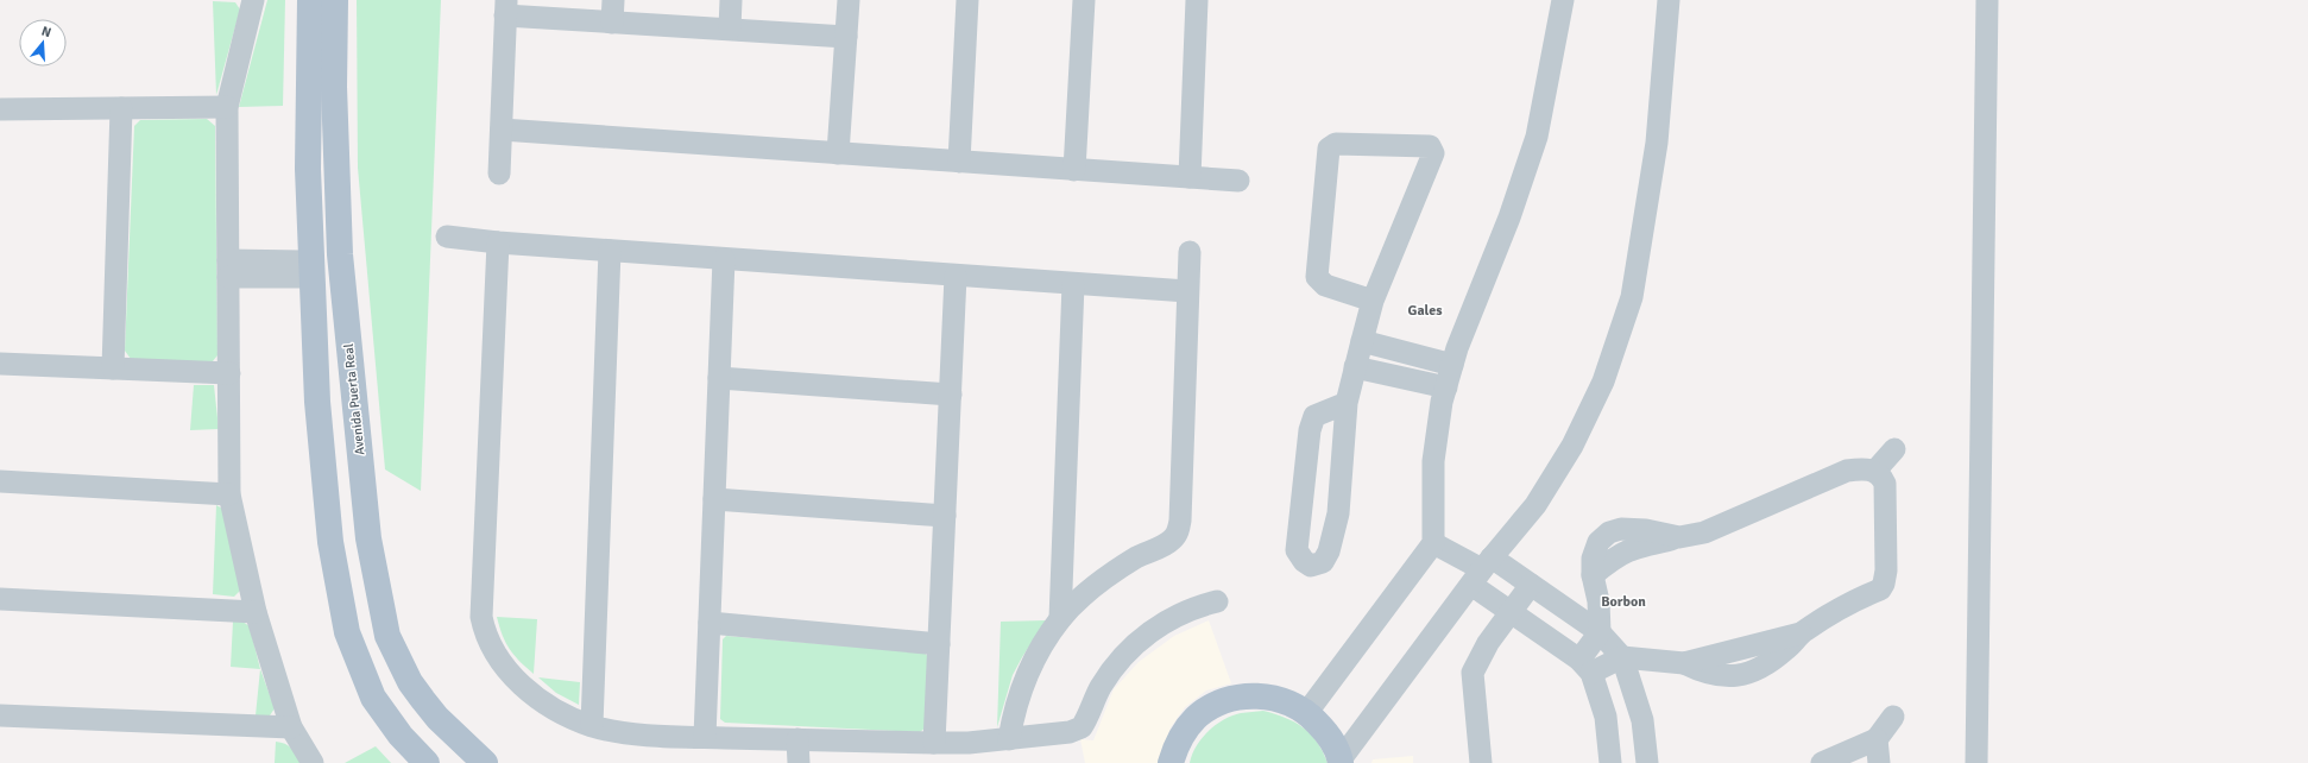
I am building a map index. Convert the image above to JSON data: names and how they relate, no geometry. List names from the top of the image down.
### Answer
{
  "streets": {
    "main road": ["Avenida Puerta Real"]
  },
  "districts": ["Gales", "Borbon"],
  "north": "top"
}
